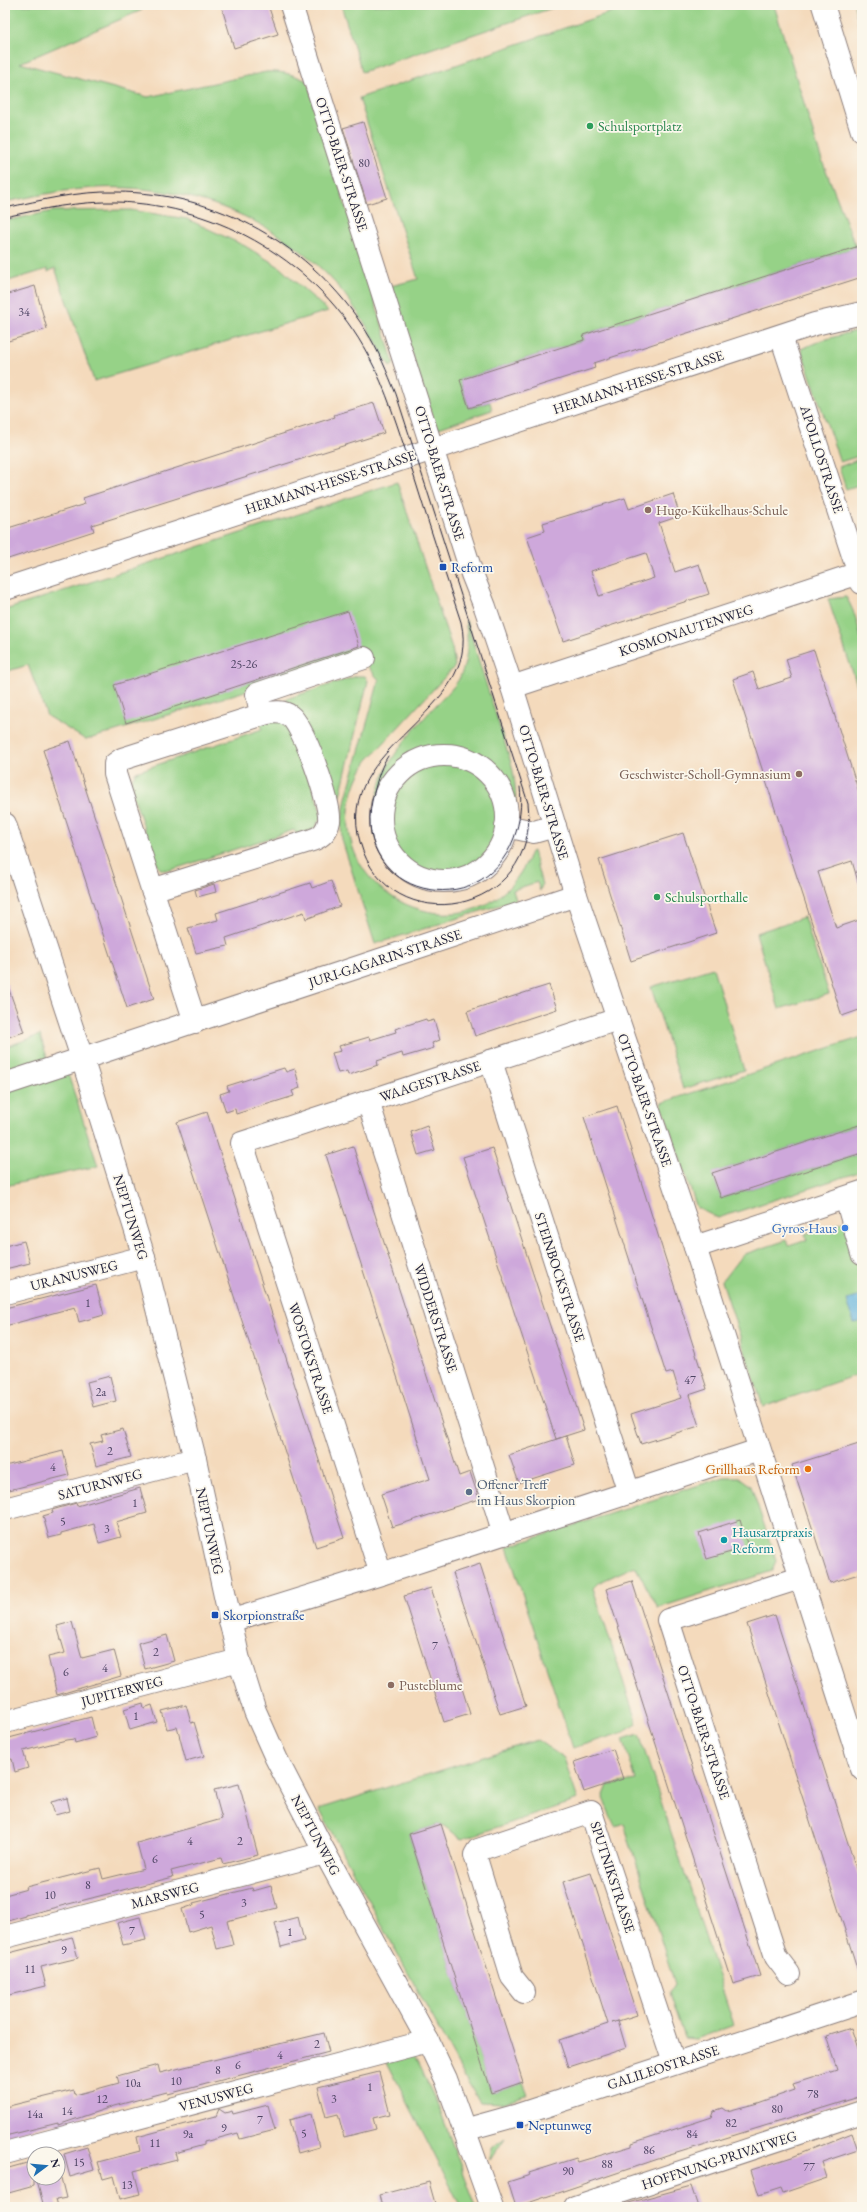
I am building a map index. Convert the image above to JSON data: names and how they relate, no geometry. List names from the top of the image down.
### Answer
{
  "streets": {
    "street": [
      "OTTO-BAER-STRASSE",
      "HERMANN-HESSE-STRASSE",
      "APOLLOSTRASSE",
      "KOSMONAUTENWEG",
      "JURI-GAGARIN-STRASSE",
      "WAAGESTRASSE",
      "NEPTUNWEG",
      "URANUSWEG",
      "STEINBOCKSTRASSE",
      "WIDDERSTRASSE",
      "WOSTOKSTRASSE",
      "SATURNWEG",
      "JUPITERWEG",
      "SPUTNIKSTRASSE",
      "MARSWEG",
      "GALILEOSTRASSE",
      "VENUSWEG",
      "HOFFNUNG-PRIVATWEG"
    ]
  },
  "crossings": [
    ["OTTO-BAER-STRASSE", "HERMANN-HESSE-STRASSE"],
    ["OTTO-BAER-STRASSE", "KOSMONAUTENWEG"],
    ["OTTO-BAER-STRASSE", "JURI-GAGARIN-STRASSE"],
    ["OTTO-BAER-STRASSE", "WAAGESTRASSE"],
    ["HERMANN-HESSE-STRASSE", "APOLLOSTRASSE"],
    ["APOLLOSTRASSE", "KOSMONAUTENWEG"],
    ["JURI-GAGARIN-STRASSE", "NEPTUNWEG"],
    ["WAAGESTRASSE", "STEINBOCKSTRASSE"],
    ["WAAGESTRASSE", "WIDDERSTRASSE"],
    ["WAAGESTRASSE", "WOSTOKSTRASSE"],
    ["NEPTUNWEG", "URANUSWEG"],
    ["NEPTUNWEG", "SATURNWEG"],
    ["NEPTUNWEG", "JUPITERWEG"],
    ["NEPTUNWEG", "MARSWEG"],
    ["NEPTUNWEG", "GALILEOSTRASSE"],
    ["NEPTUNWEG", "VENUSWEG"],
    ["SPUTNIKSTRASSE", "GALILEOSTRASSE"]
  ],
  "places": {
    "other": [
      "Schulsportplatz",
      "Hugo-Kükelhaus-Schule",
      "Geschwister-Scholl-Gymnasium",
      "Schulsporthalle",
      "Gyros-Haus",
      "Grillhaus Reform",
      "Offener Treff im Haus Skorpion",
      "Hausarztpraxis Reform",
      "Pusteblume"
    ],
    "transit": ["Reform", "Skorpionstraße", "Neptunweg"]
  },
  "house_numbers": [
    "80",
    "34",
    "25-26",
    "1",
    "47",
    "2a",
    "2",
    "4",
    "1",
    "5",
    "3",
    "7",
    "2",
    "4",
    "6",
    "1",
    "4",
    "2",
    "6",
    "8",
    "10",
    "3",
    "5",
    "7",
    "1",
    "9",
    "11",
    "2",
    "4",
    "6",
    "8",
    "10",
    "10a",
    "1",
    "78",
    "12",
    "3",
    "80",
    "14",
    "14a",
    "7",
    "82",
    "9",
    "5",
    "9a",
    "84",
    "11",
    "86",
    "15",
    "88",
    "77",
    "90",
    "13"
  ],
  "north": "right"
}
